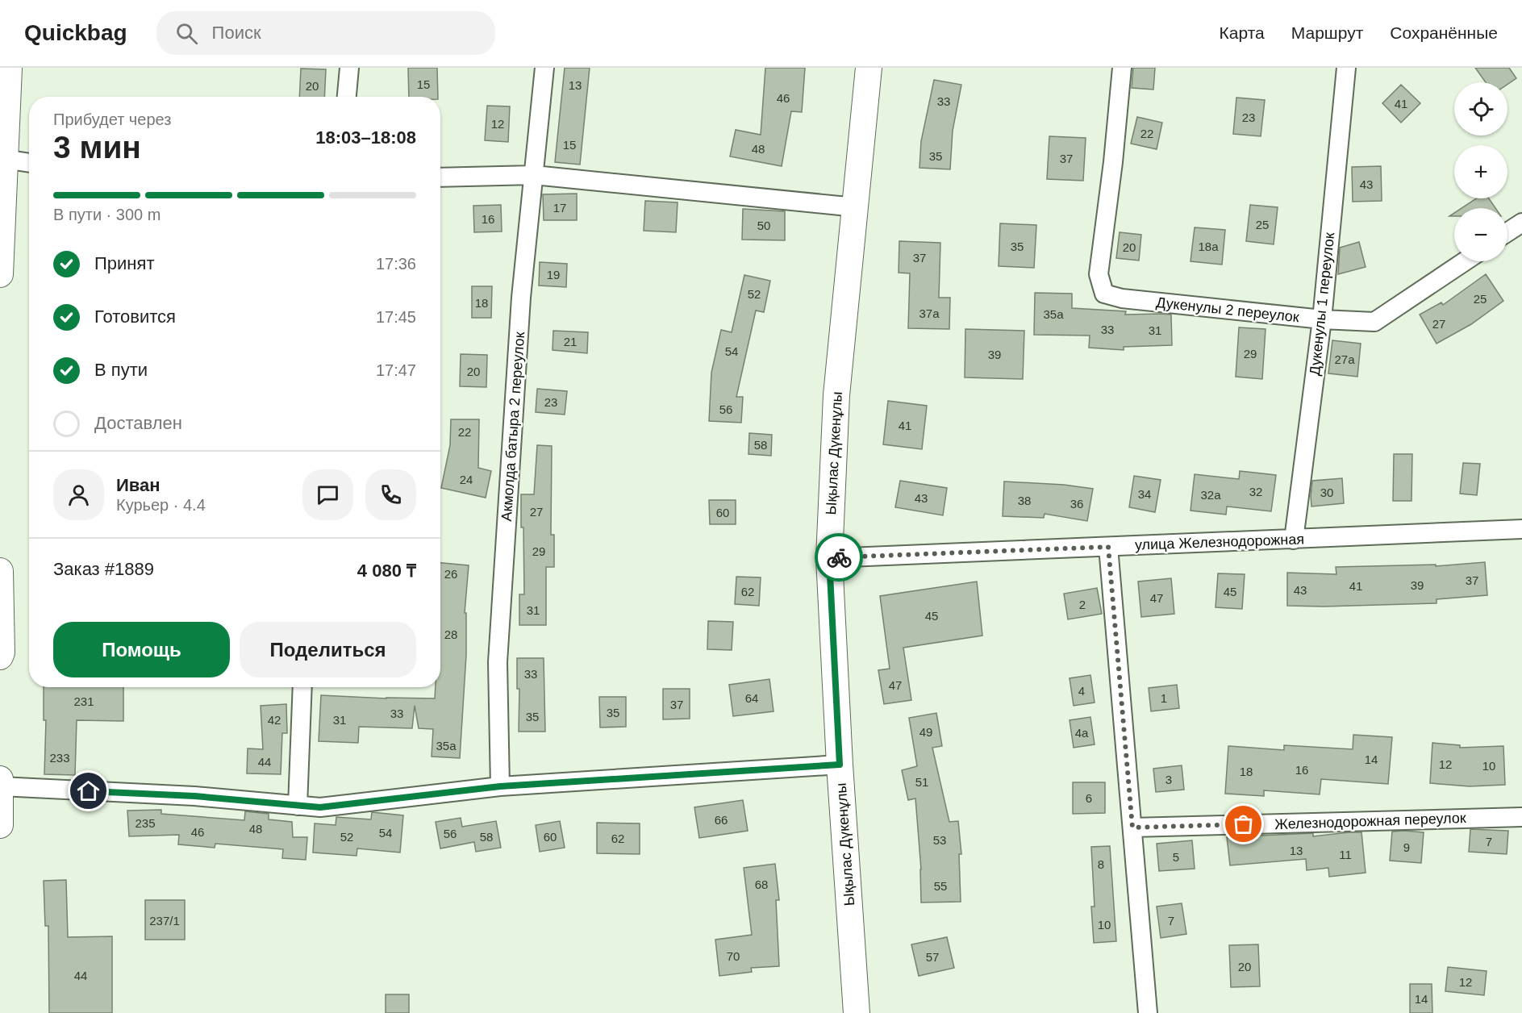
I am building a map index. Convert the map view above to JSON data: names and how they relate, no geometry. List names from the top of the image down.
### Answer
{
  "streets": {
    "street": [
      "Дукенулы 1 переулок",
      "Дукенулы 2 переулок",
      "Акмолда батыра 2 переулок",
      "Ықылас Дүкенұлы",
      "улица Железнодорожная",
      "Железнодорожная переулок"
    ]
  },
  "crossings": [
    ["Дукенулы 1 переулок", "Дукенулы 2 переулок"],
    ["Дукенулы 1 переулок", "улица Железнодорожная"],
    ["Ықылас Дүкенұлы", "улица Железнодорожная"]
  ],
  "house_numbers": [
    "15",
    "13",
    "20",
    "46",
    "33",
    "41",
    "23",
    "12",
    "22",
    "15",
    "48",
    "35",
    "37",
    "43",
    "17",
    "16",
    "25",
    "50",
    "35",
    "18а",
    "20",
    "37",
    "19",
    "52",
    "25",
    "18",
    "37а",
    "35а",
    "27",
    "33",
    "31",
    "21",
    "54",
    "29",
    "39",
    "27а",
    "20",
    "23",
    "56",
    "41",
    "22",
    "58",
    "24",
    "32",
    "30",
    "34",
    "32а",
    "43",
    "38",
    "36",
    "27",
    "60",
    "29",
    "26",
    "37",
    "39",
    "41",
    "43",
    "62",
    "45",
    "47",
    "2",
    "31",
    "45",
    "28",
    "33",
    "47",
    "4",
    "64",
    "1",
    "231",
    "37",
    "35",
    "33",
    "35",
    "42",
    "31",
    "49",
    "4а",
    "35а",
    "233",
    "14",
    "44",
    "12",
    "10",
    "16",
    "18",
    "3",
    "51",
    "6",
    "66",
    "235",
    "48",
    "46",
    "54",
    "56",
    "52",
    "58",
    "60",
    "62",
    "53",
    "7",
    "9",
    "13",
    "11",
    "5",
    "8",
    "68",
    "55",
    "237/1",
    "7",
    "10",
    "70",
    "57",
    "20",
    "44",
    "12",
    "14"
  ],
  "page": {
    "header": "Quickbag",
    "search": "Поиск",
    "nav": ["Карта", "Маршрут", "Сохранённые"],
    "map_buttons": ["+", "−"],
    "heading": ["3 мин", "Прибудет через", "18:03–18:08"],
    "panel": [
      "Иван",
      "Курьер · 4.4",
      "Заказ #1889",
      "4 080 ₸"
    ],
    "bar": "В пути · 300 m",
    "list": [
      ["Принят", "17:36"],
      ["Готовится", "17:45"],
      ["В пути", "17:47"],
      "Доставлен"
    ],
    "buttons": ["Помощь", "Поделиться"]
  }
}
